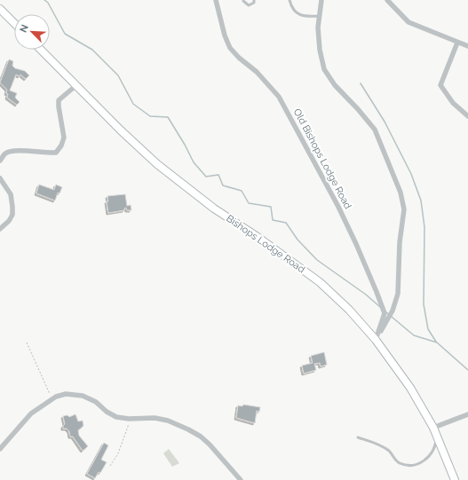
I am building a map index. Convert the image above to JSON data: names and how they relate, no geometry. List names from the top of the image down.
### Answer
{
  "streets": {
    "street": ["Old Bishops Lodge Road", "Bishops Lodge Road"]
  },
  "crossings": [
    ["Old Bishops Lodge Road", "Bishops Lodge Road"]
  ],
  "north": "top left"
}
